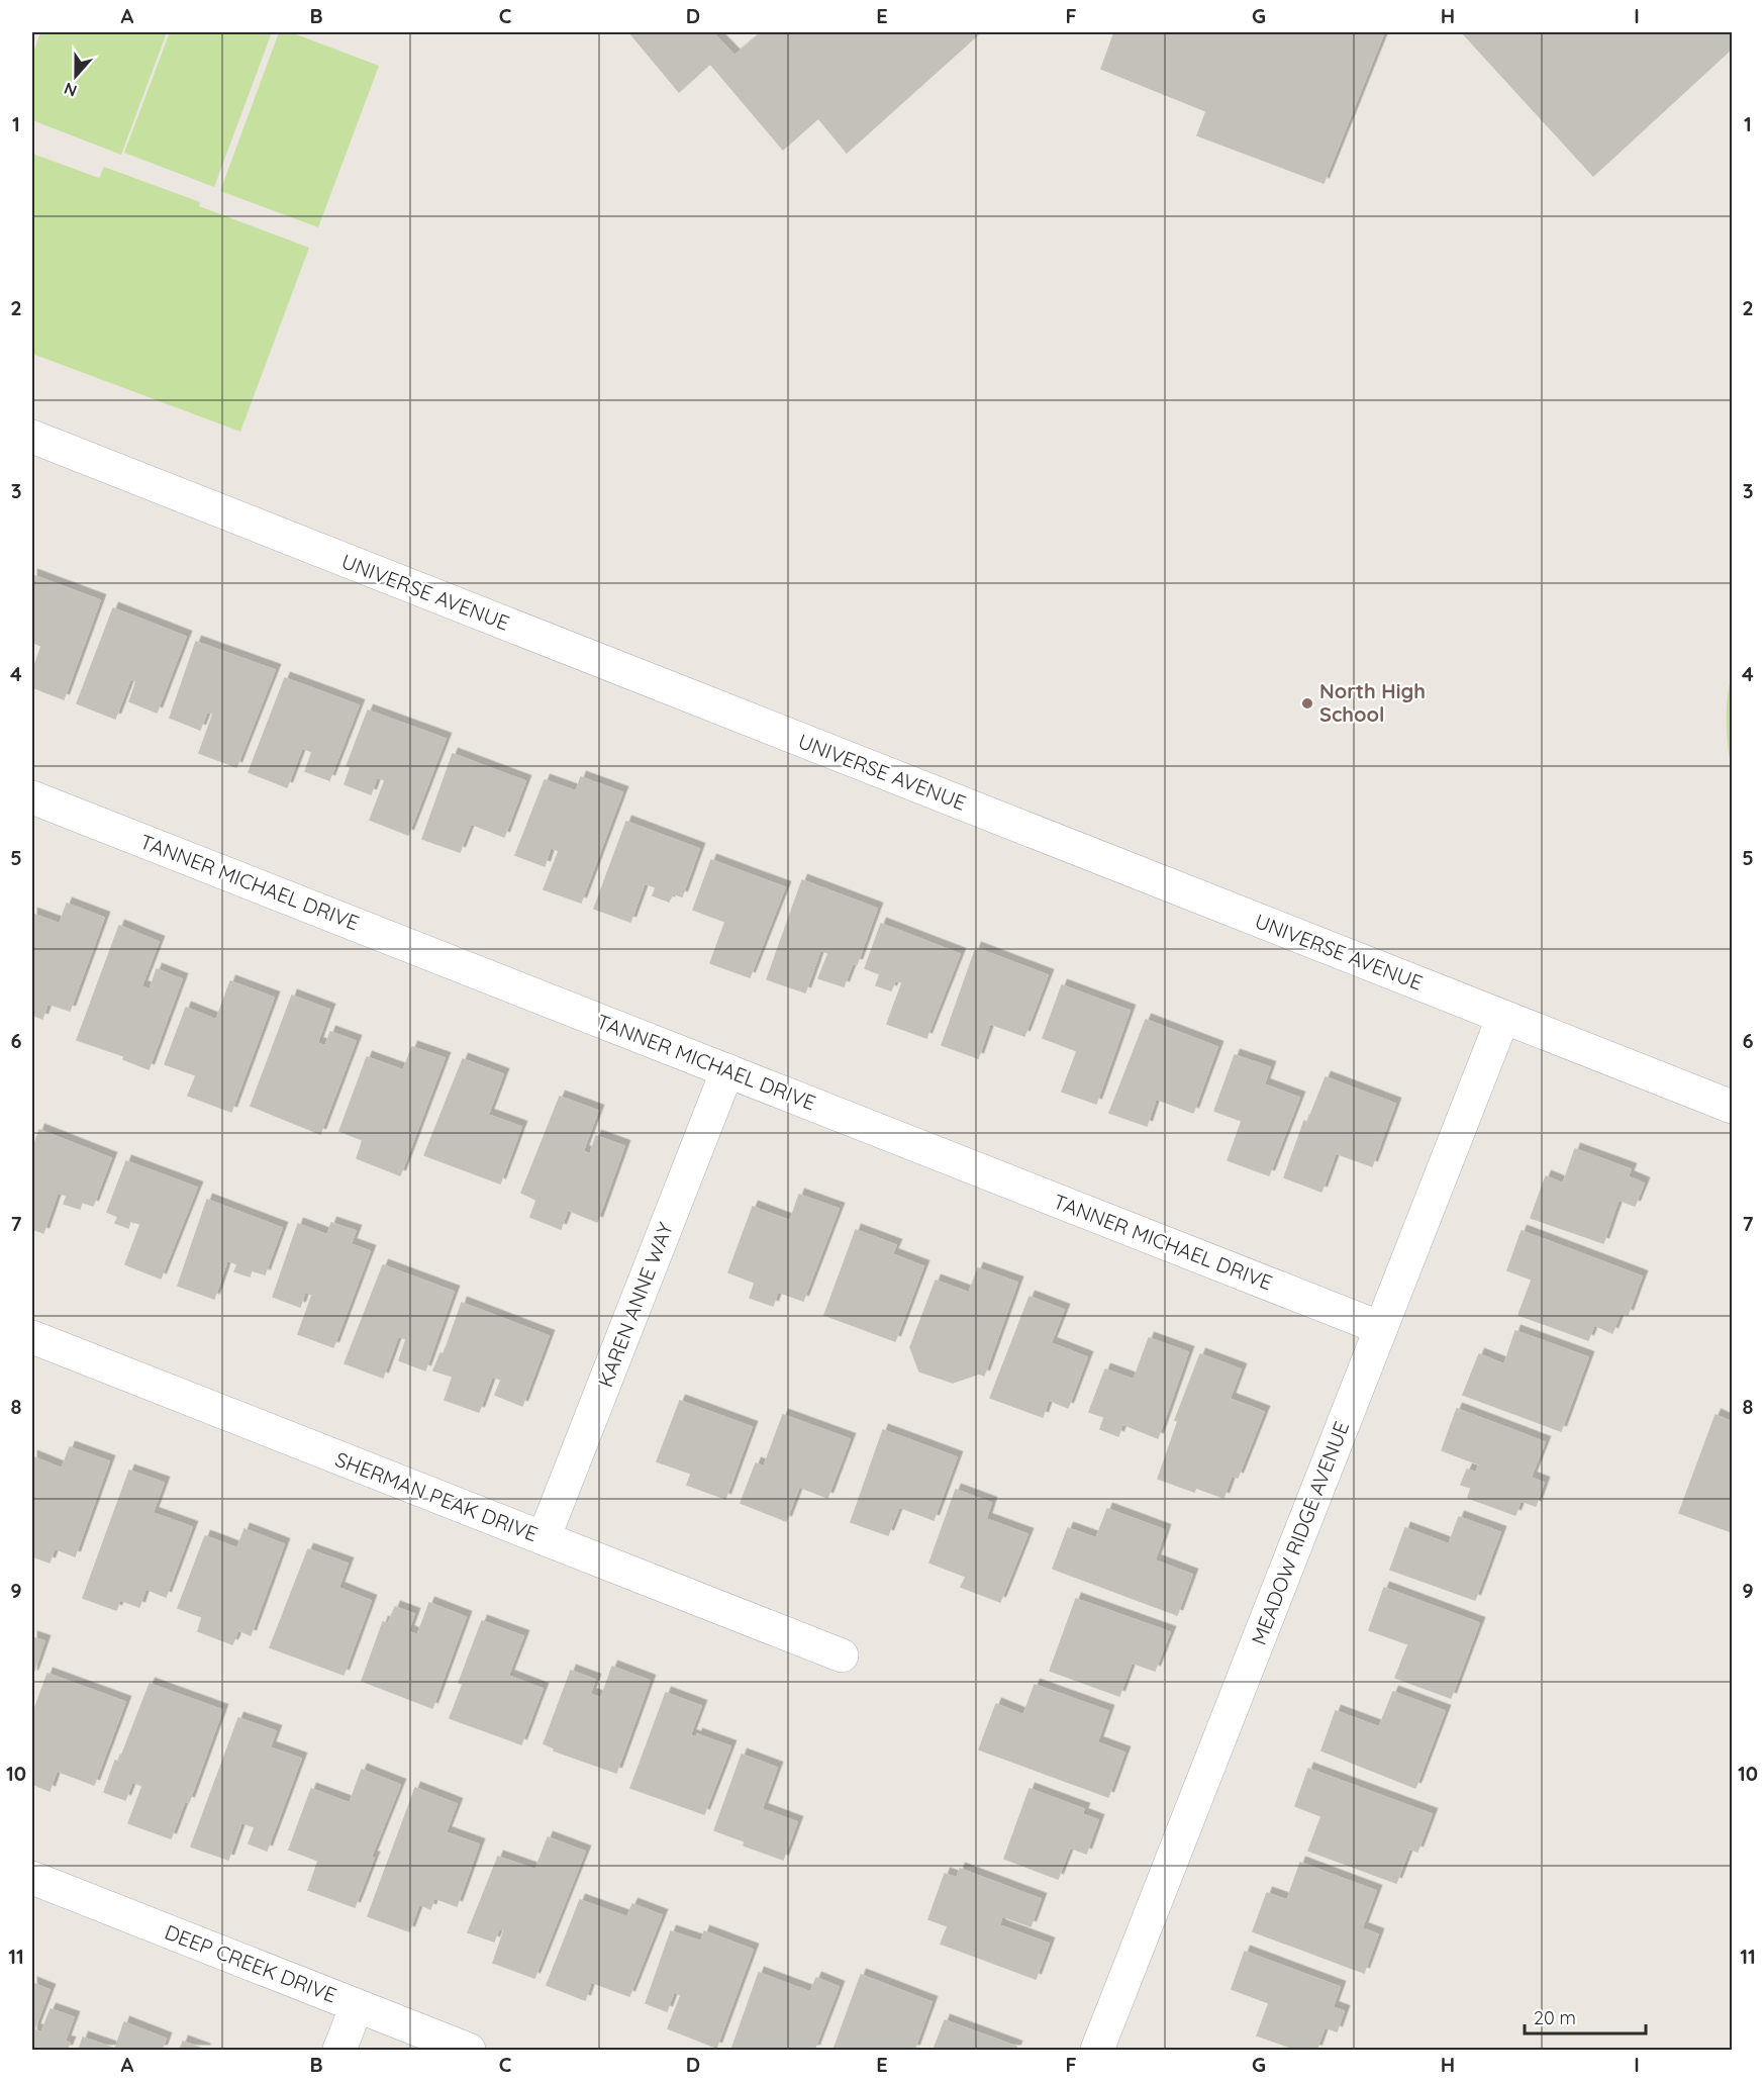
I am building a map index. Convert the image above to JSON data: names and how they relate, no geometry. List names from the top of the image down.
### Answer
{
  "streets": {
    "street": [
      "UNIVERSE AVENUE",
      "TANNER MICHAEL DRIVE",
      "KAREN ANNE WAY",
      "SHERMAN PEAK DRIVE",
      "MEADOW RIDGE AVENUE",
      "DEEP CREEK DRIVE"
    ]
  },
  "crossings": [
    ["UNIVERSE AVENUE", "MEADOW RIDGE AVENUE"],
    ["TANNER MICHAEL DRIVE", "KAREN ANNE WAY"],
    ["TANNER MICHAEL DRIVE", "MEADOW RIDGE AVENUE"],
    ["KAREN ANNE WAY", "SHERMAN PEAK DRIVE"]
  ],
  "places": ["North High School"],
  "scale_bar": "20 m",
  "north": "bottom",
  "grid": {
    "columns": [
      "A",
      "B",
      "C",
      "D",
      "E",
      "F",
      "G",
      "H",
      "I"
    ],
    "rows": [
      "1",
      "2",
      "3",
      "4",
      "5",
      "6",
      "7",
      "8",
      "9",
      "10",
      "11"
    ]
  }
}
